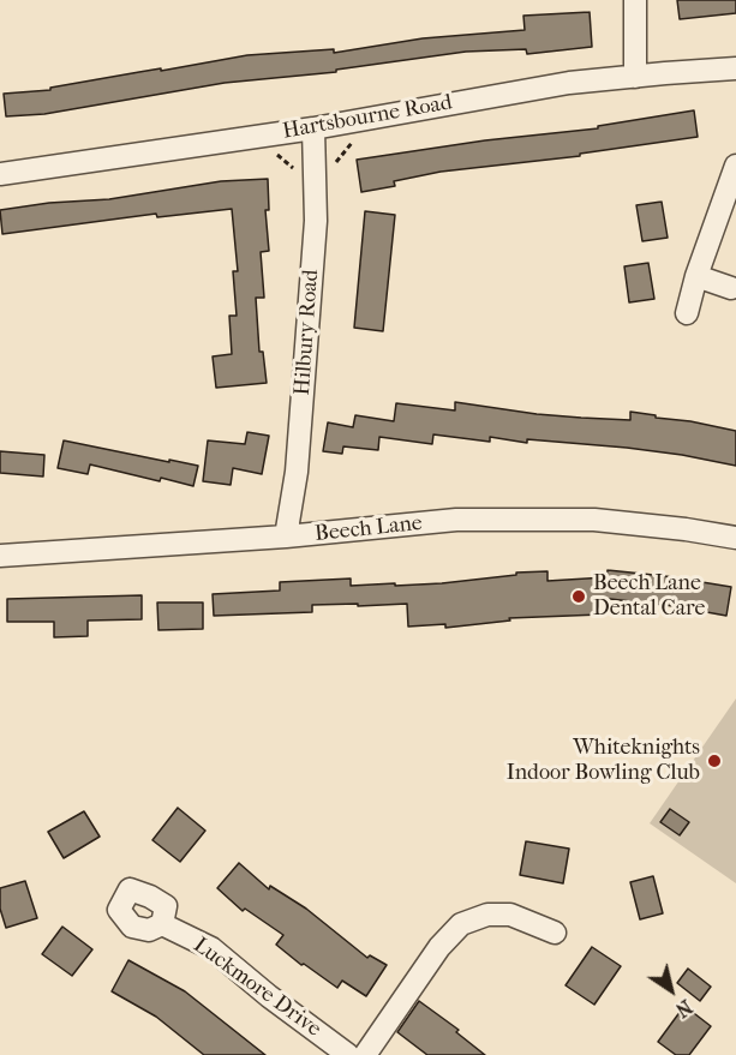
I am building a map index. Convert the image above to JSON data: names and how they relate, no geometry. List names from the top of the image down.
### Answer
{
  "streets": {
    "street": [
      "Hartsbourne Road",
      "Hilbury Road",
      "Beech Lane",
      "Luckmore Drive"
    ]
  },
  "crossings": [
    ["Hartsbourne Road", "Hilbury Road"],
    ["Hilbury Road", "Beech Lane"]
  ],
  "places": ["Beech Lane Dental Care", "Whiteknights Indoor Bowling Club"],
  "north": "bottom right"
}
